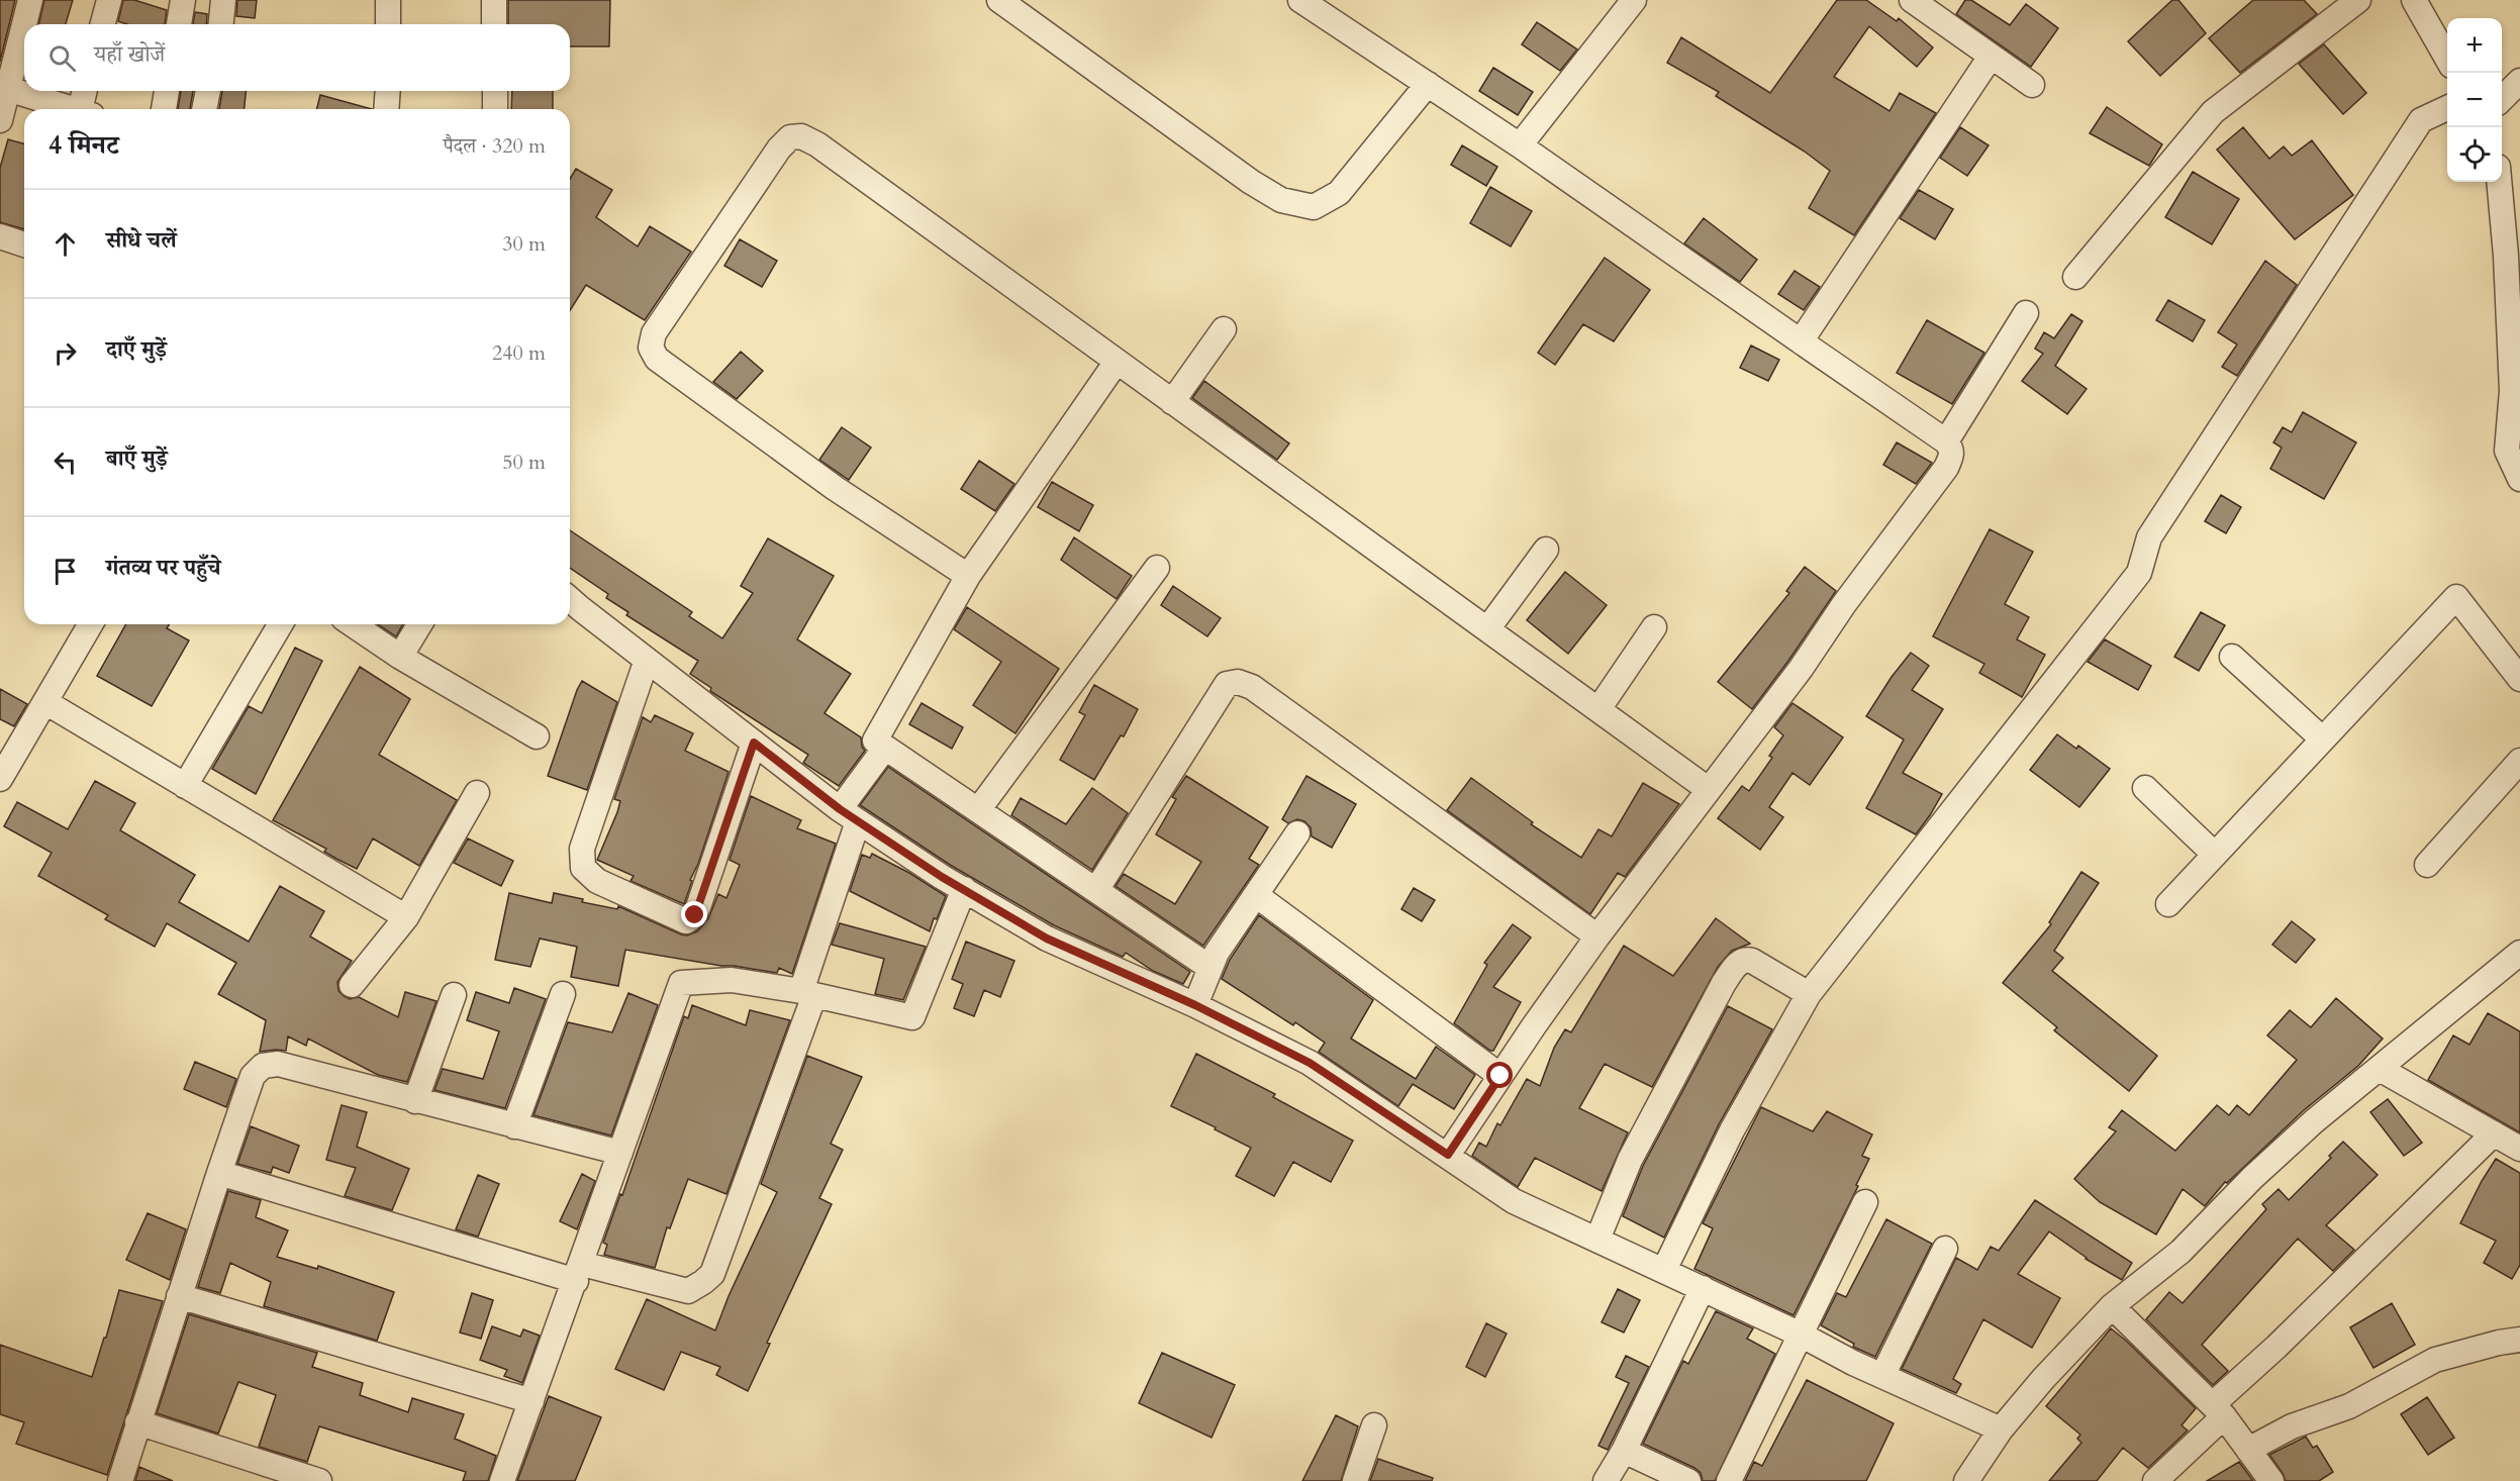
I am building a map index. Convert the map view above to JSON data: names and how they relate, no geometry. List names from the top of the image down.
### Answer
{
  "page": {
    "map_buttons": ["+", "−"],
    "search": "यहाँ खोजें",
    "heading": ["4 मिनट", "पैदल · 320 m"],
    "list": [
      ["सीधे चलें", "30 m"],
      ["दाएँ मुड़ें", "240 m"],
      ["बाएँ मुड़ें", "50 m"],
      "गंतव्य पर पहुँचे"
    ]
  }
}
